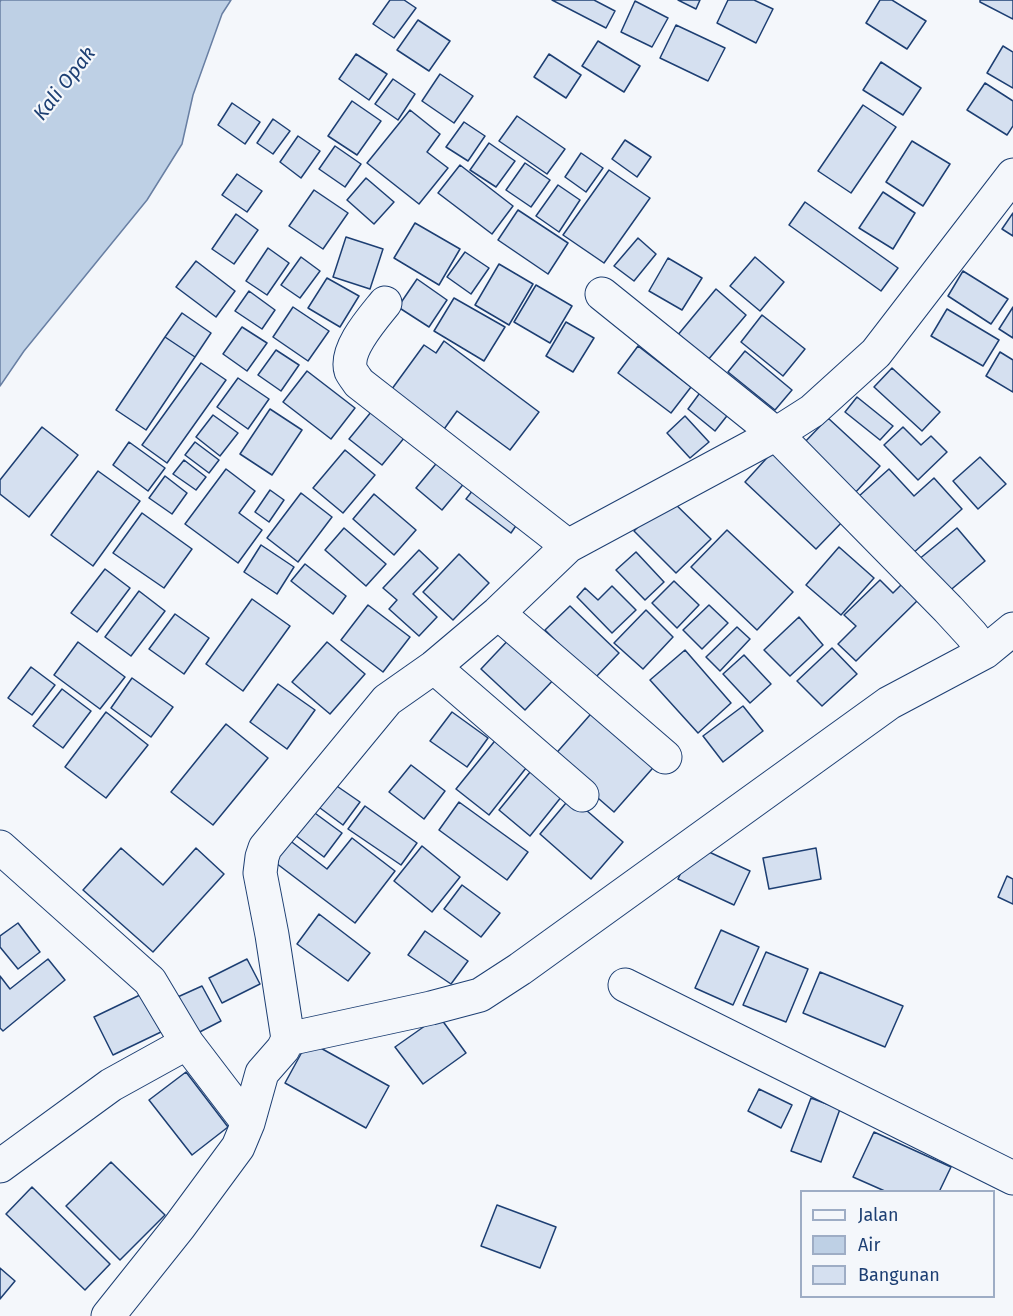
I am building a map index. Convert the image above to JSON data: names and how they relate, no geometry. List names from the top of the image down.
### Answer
{
  "water": ["Kali Opak"],
  "legend": ["Jalan", "Air", "Bangunan"]
}
